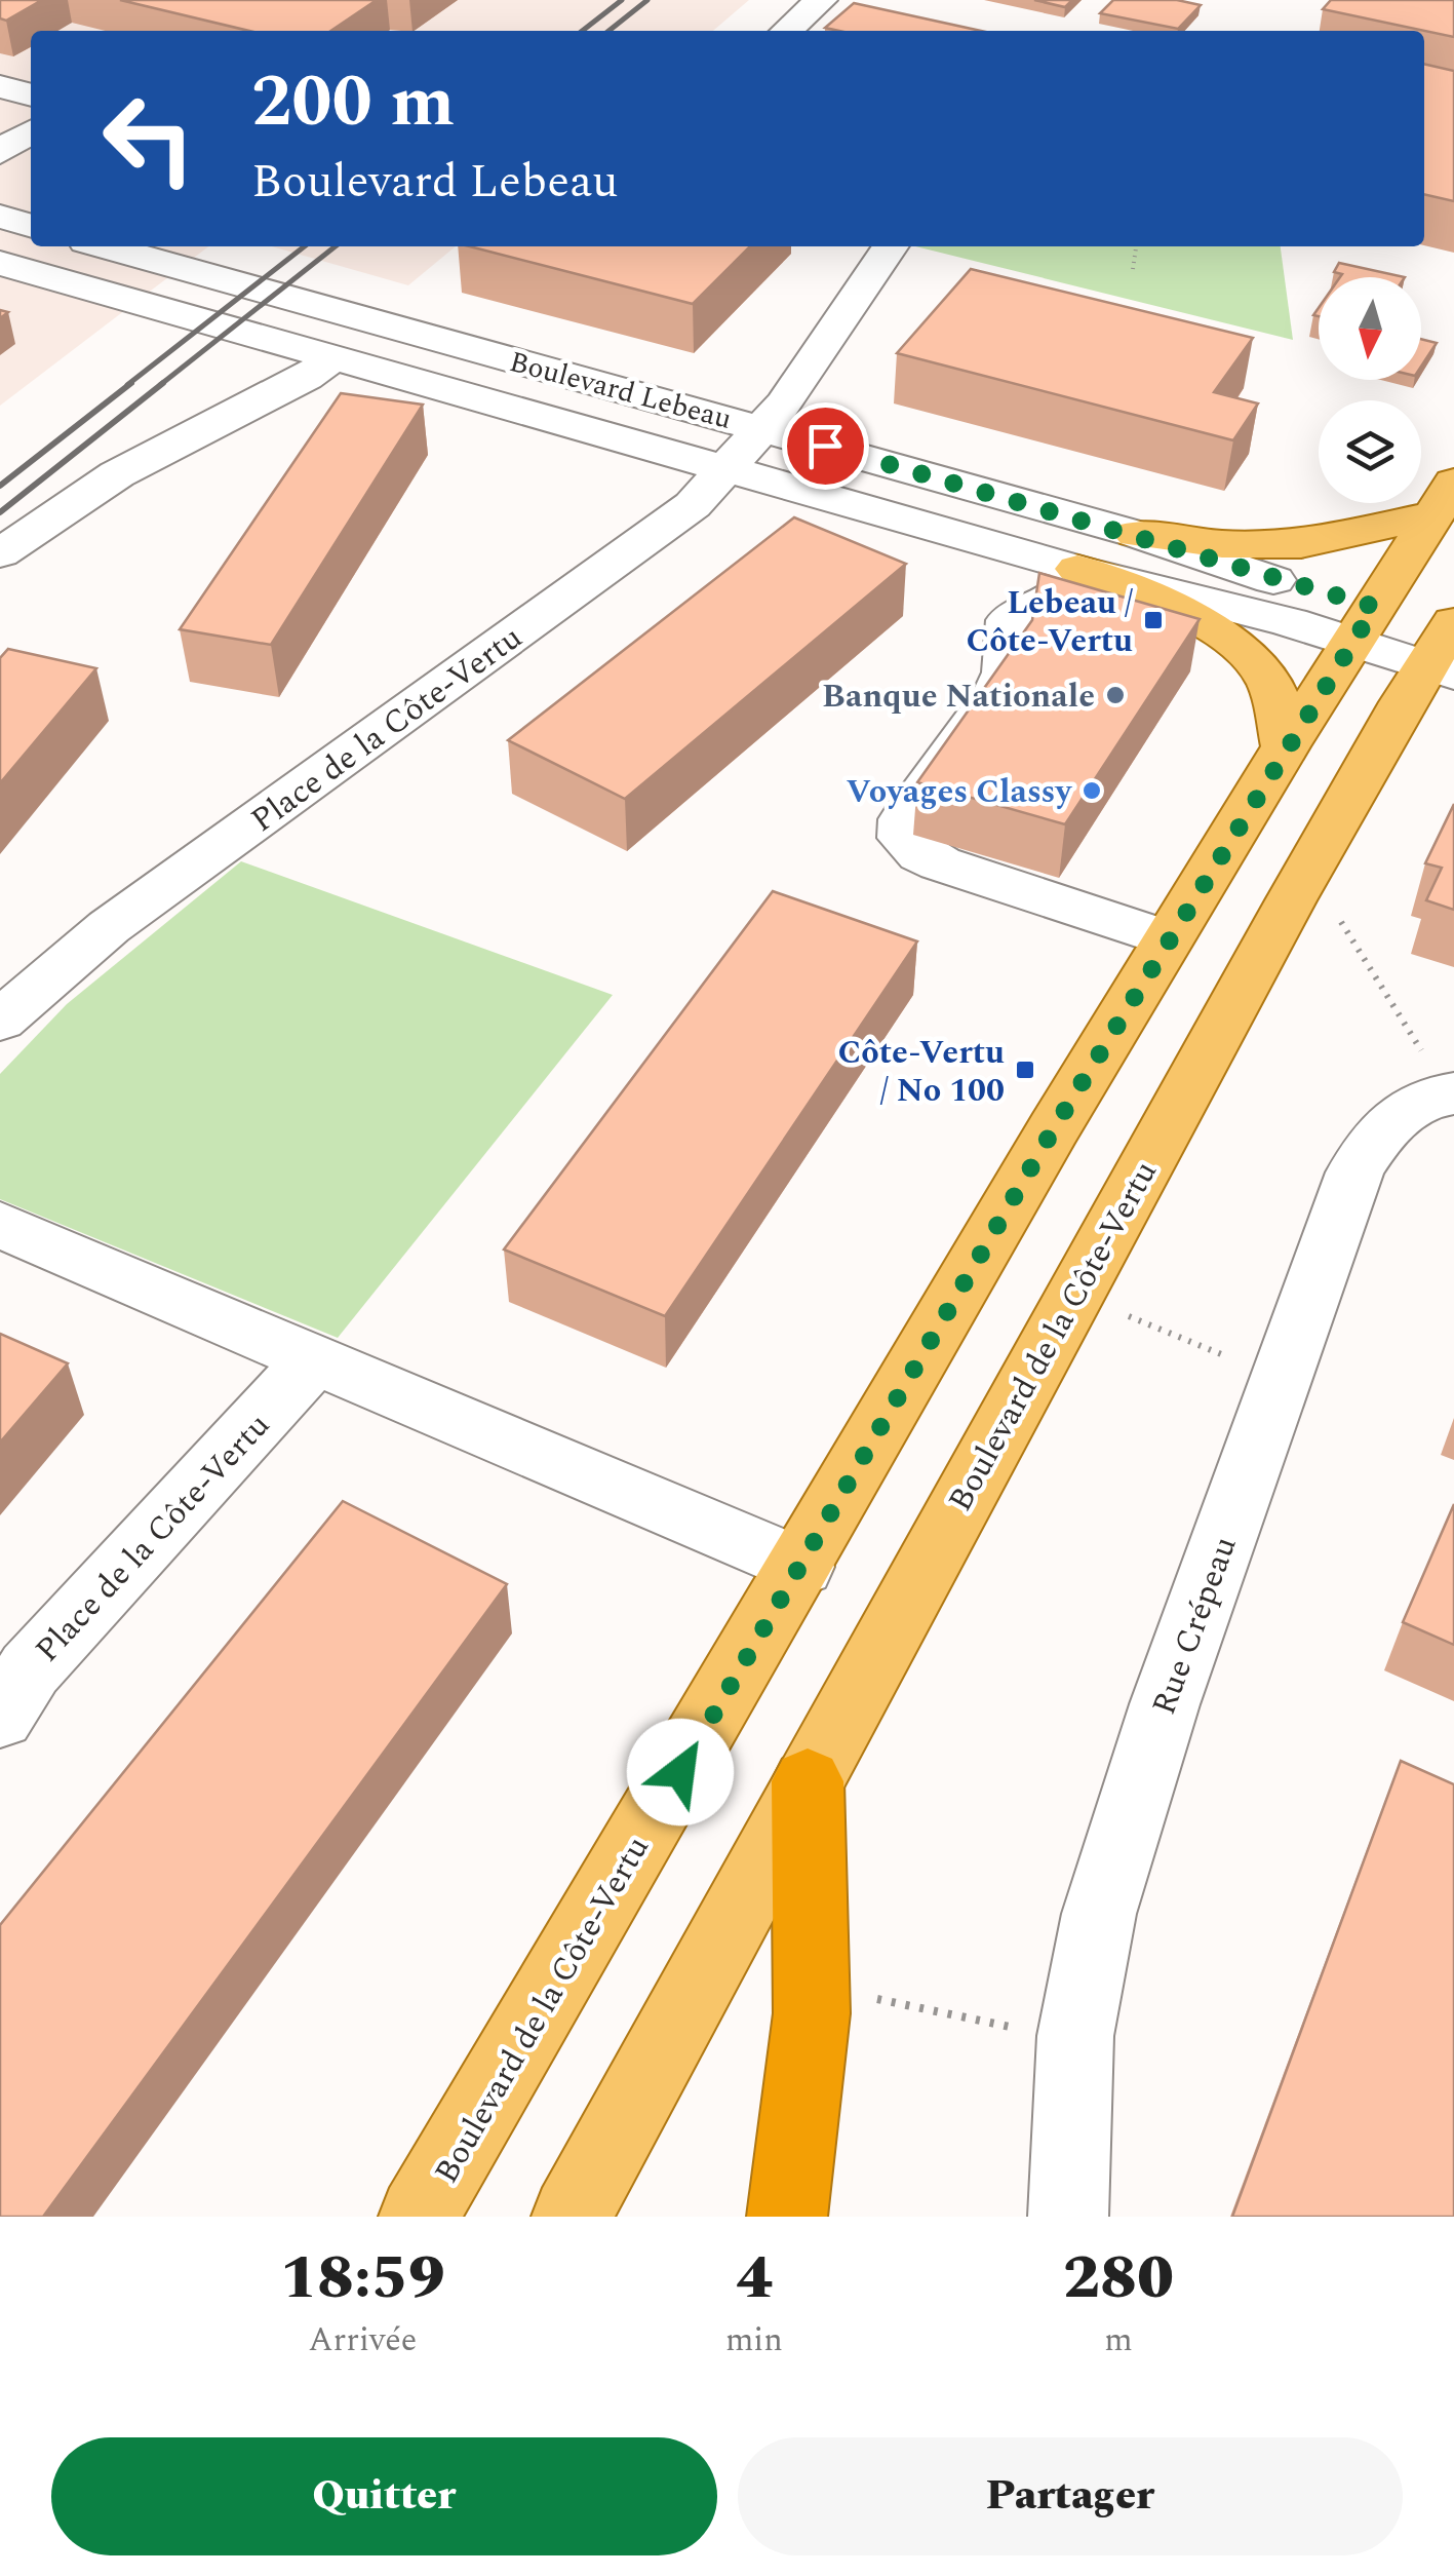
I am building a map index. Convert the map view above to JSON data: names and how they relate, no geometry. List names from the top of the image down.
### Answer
{
  "streets": {
    "main road": ["Boulevard de la Côte-Vertu"],
    "street": ["Boulevard Lebeau", "Place de la Côte-Vertu", "Rue Crépeau"]
  },
  "crossings": [
    ["Boulevard Lebeau", "Place de la Côte-Vertu"],
    ["Boulevard Lebeau", "Boulevard de la Côte-Vertu"]
  ],
  "places": {
    "transit": ["Lebeau / Côte-Vertu", "Côte-Vertu / No 100"],
    "other": ["Banque Nationale", "Voyages Classy"]
  },
  "north": "bottom",
  "page": {
    "turn": ["200 m", "Boulevard Lebeau"],
    "eta": [
      "18:59",
      "Arrivée",
      "4",
      "min",
      "280",
      "m"
    ],
    "buttons": ["Quitter", "Partager"]
  }
}
